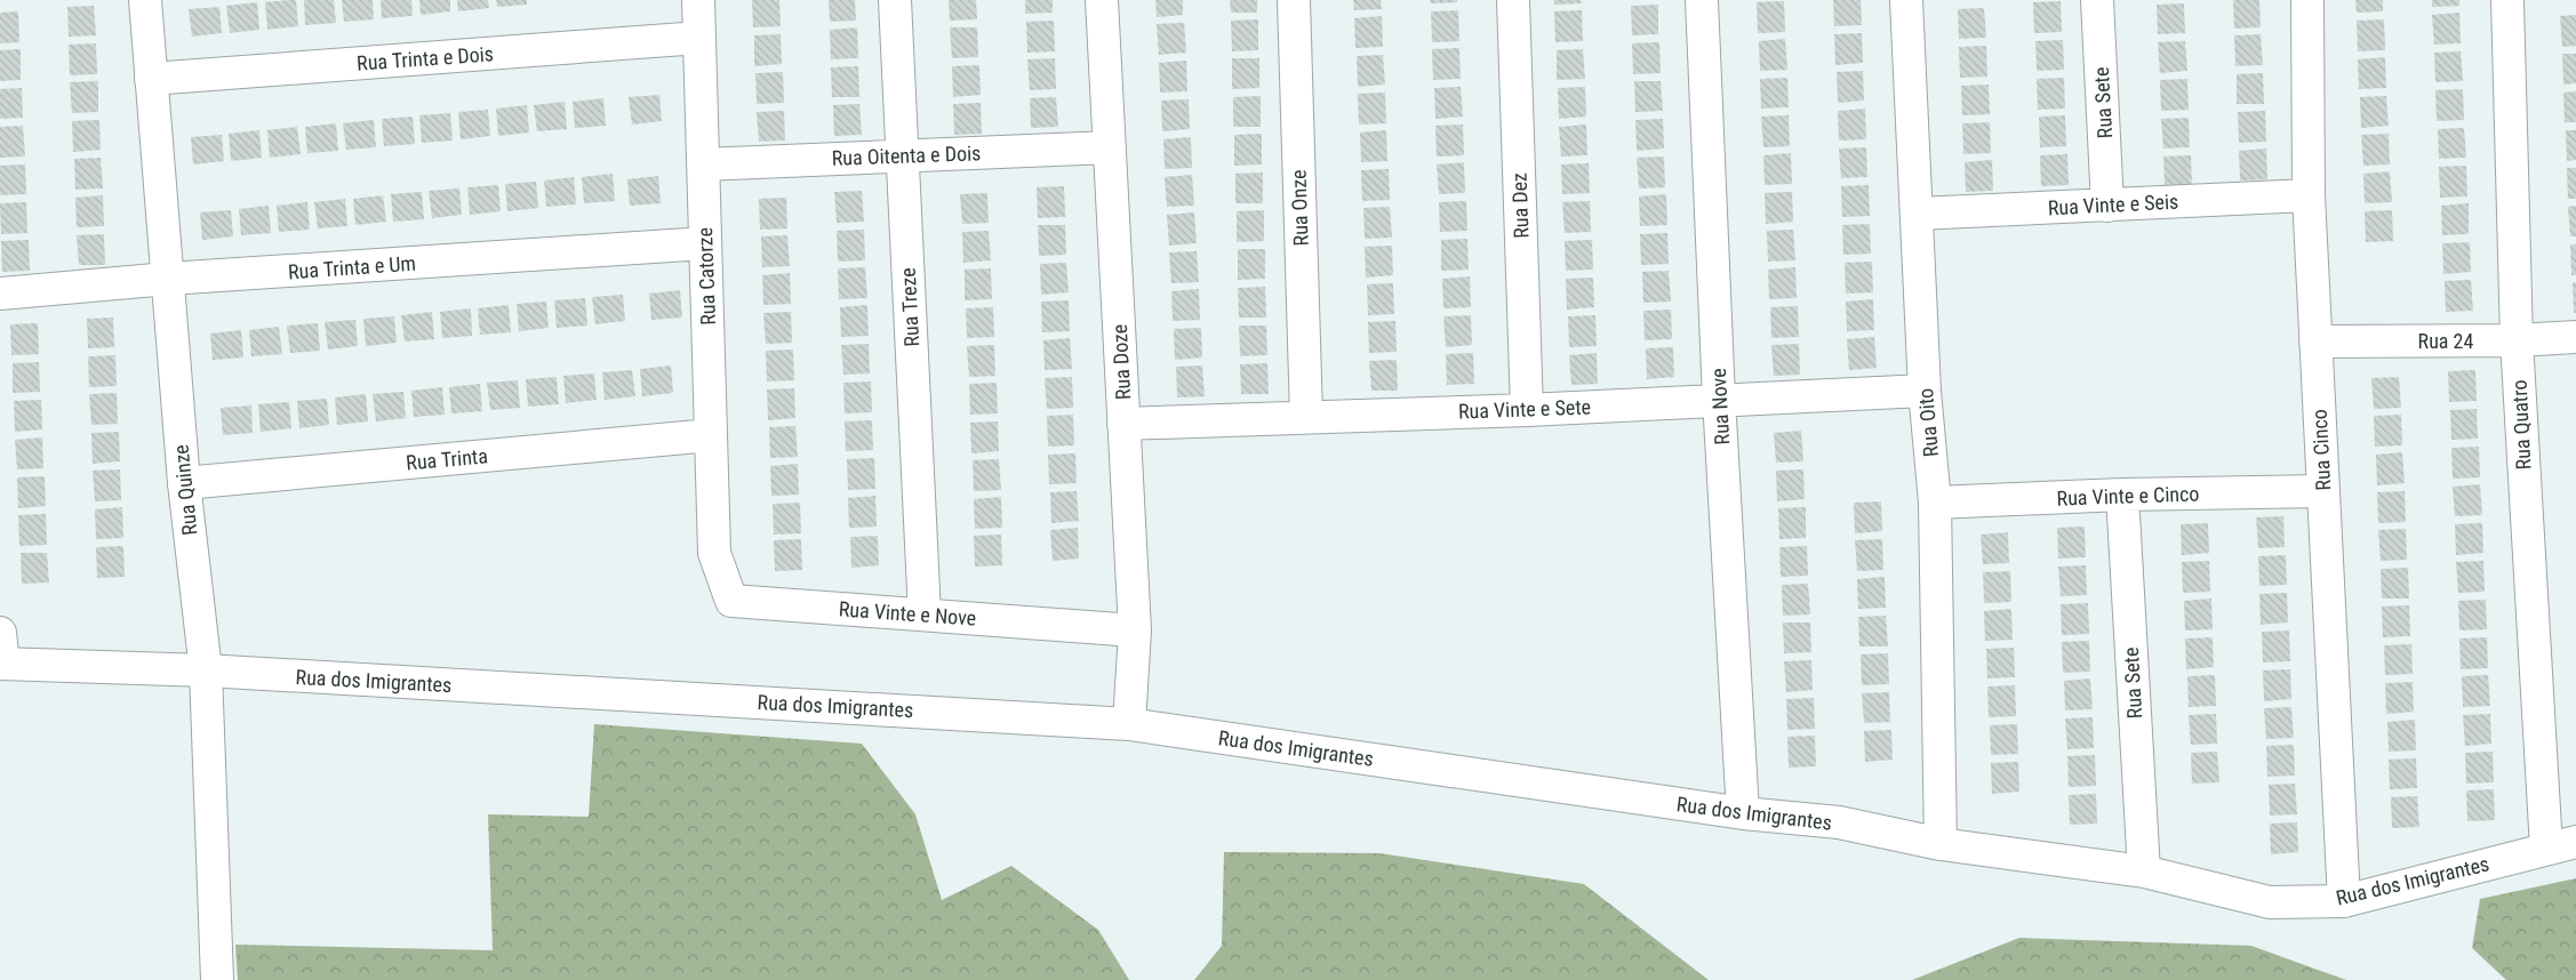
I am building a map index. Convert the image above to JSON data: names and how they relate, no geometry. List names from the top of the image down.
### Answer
{
  "streets": {
    "street": [
      "Rua Trinta e Dois",
      "Rua Sete",
      "Rua Oitenta e Dois",
      "Rua Vinte e Seis",
      "Rua Dez",
      "Rua Onze",
      "Rua Trinta e Um",
      "Rua Catorze",
      "Rua Treze",
      "Rua 24",
      "Rua Doze",
      "Rua Nove",
      "Rua Vinte e Sete",
      "Rua Oito",
      "Rua Quatro",
      "Rua Cinco",
      "Rua Trinta",
      "Rua Quinze",
      "Rua Vinte e Cinco",
      "Rua Vinte e Nove",
      "Rua dos Imigrantes"
    ]
  },
  "crossings": [
    ["Rua Trinta e Dois", "Rua Catorze"],
    ["Rua Trinta e Dois", "Rua Quinze"],
    ["Rua Sete", "Rua Vinte e Seis"],
    ["Rua Sete", "Rua Vinte e Cinco"],
    ["Rua Sete", "Rua dos Imigrantes"],
    ["Rua Oitenta e Dois", "Rua Catorze"],
    ["Rua Oitenta e Dois", "Rua Treze"],
    ["Rua Oitenta e Dois", "Rua Doze"],
    ["Rua Vinte e Seis", "Rua Oito"],
    ["Rua Vinte e Seis", "Rua Cinco"],
    ["Rua Dez", "Rua Vinte e Sete"],
    ["Rua Onze", "Rua Vinte e Sete"],
    ["Rua Trinta e Um", "Rua Catorze"],
    ["Rua Trinta e Um", "Rua Quinze"],
    ["Rua Catorze", "Rua Trinta"],
    ["Rua Catorze", "Rua Vinte e Nove"],
    ["Rua Treze", "Rua Vinte e Nove"],
    ["Rua 24", "Rua Quatro"],
    ["Rua 24", "Rua Cinco"],
    ["Rua Doze", "Rua Vinte e Sete"],
    ["Rua Doze", "Rua Vinte e Nove"],
    ["Rua Doze", "Rua dos Imigrantes"],
    ["Rua Nove", "Rua Vinte e Sete"],
    ["Rua Nove", "Rua dos Imigrantes"],
    ["Rua Vinte e Sete", "Rua Oito"],
    ["Rua Oito", "Rua Vinte e Cinco"],
    ["Rua Oito", "Rua dos Imigrantes"],
    ["Rua Quatro", "Rua dos Imigrantes"],
    ["Rua Cinco", "Rua Vinte e Cinco"],
    ["Rua Cinco", "Rua dos Imigrantes"],
    ["Rua Trinta", "Rua Quinze"],
    ["Rua Quinze", "Rua dos Imigrantes"]
  ]
}
